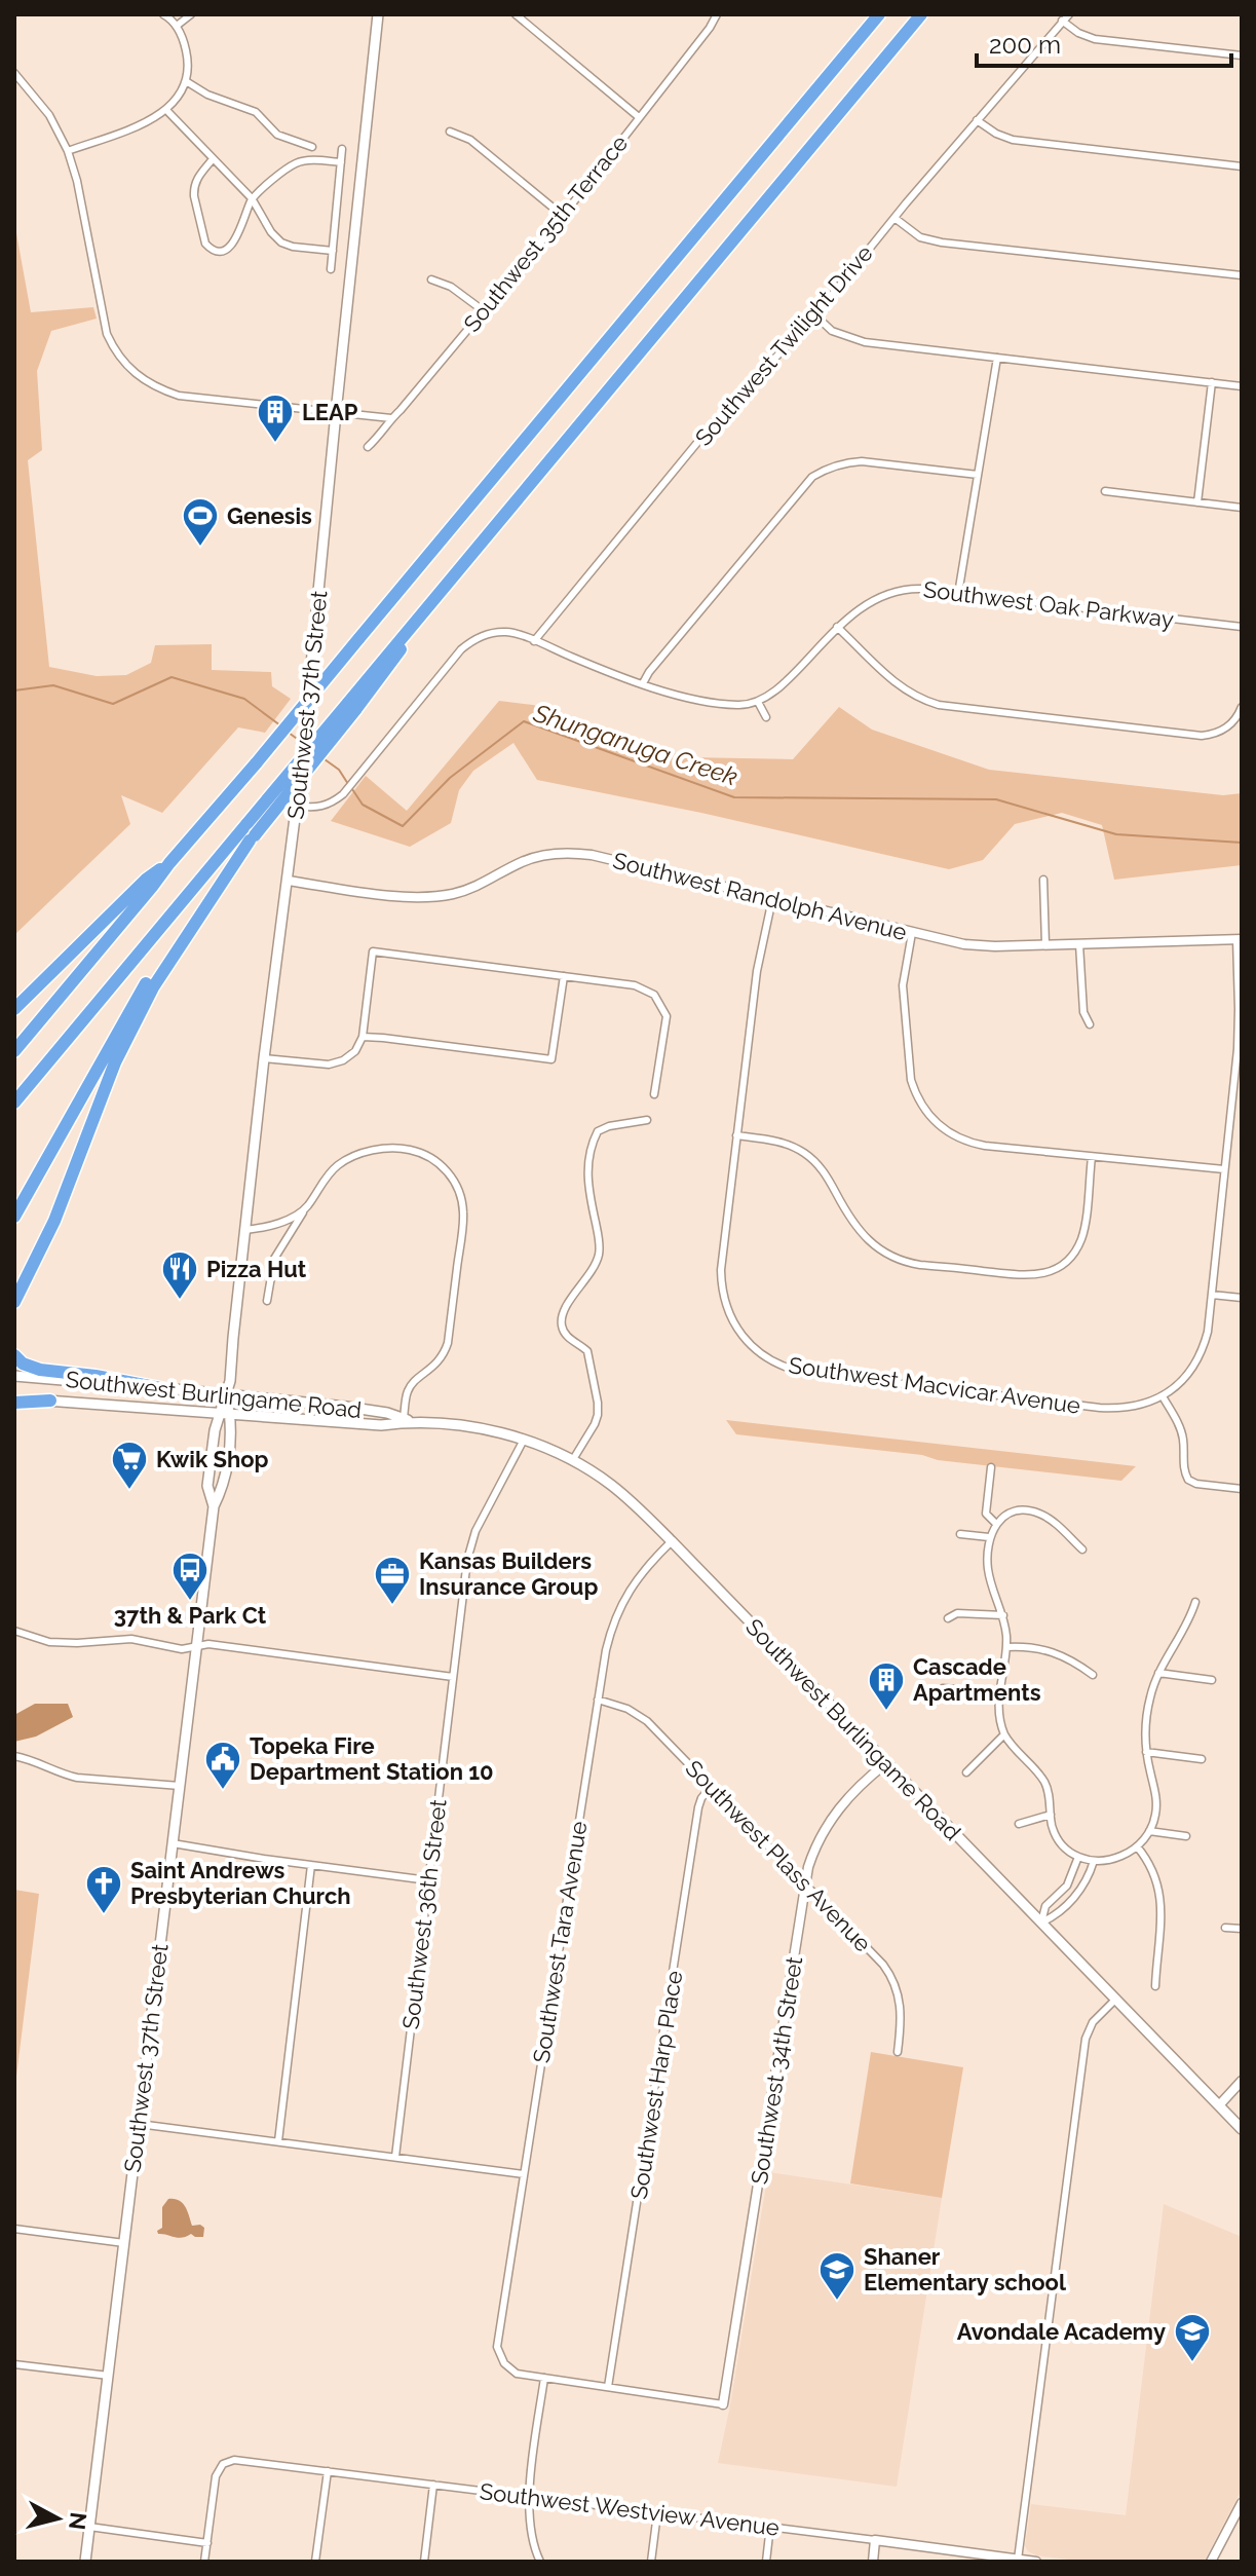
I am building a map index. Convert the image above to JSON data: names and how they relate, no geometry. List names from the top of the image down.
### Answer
{
  "streets": {
    "main road": ["Southwest 37th Street", "Southwest Burlingame Road"],
    "street": [
      "Southwest 35th Terrace",
      "Southwest Twilight Drive",
      "Southwest Oak Parkway",
      "Southwest Randolph Avenue",
      "Southwest Macvicar Avenue",
      "Southwest Plass Avenue",
      "Southwest 36th Street",
      "Southwest Tara Avenue",
      "Southwest 34th Street",
      "Southwest Harp Place",
      "Southwest Westview Avenue"
    ]
  },
  "crossings": [
    ["Southwest 37th Street", "Southwest Randolph Avenue"],
    ["Southwest 37th Street", "Southwest Burlingame Road"],
    ["Southwest Burlingame Road", "Southwest 36th Street"],
    ["Southwest Burlingame Road", "Southwest Tara Avenue"],
    ["Southwest Burlingame Road", "Southwest 34th Street"],
    ["Southwest Plass Avenue", "Southwest Tara Avenue"],
    ["Southwest Plass Avenue", "Southwest 34th Street"],
    ["Southwest Plass Avenue", "Southwest Harp Place"]
  ],
  "water": ["Shunganuga Creek"],
  "places": {
    "building": ["LEAP", "Cascade Apartments"],
    "sports": ["Genesis"],
    "restaurant": ["Pizza Hut"],
    "supermarket": ["Kwik Shop"],
    "bus stop": ["37th & Park Ct"],
    "office": ["Kansas Builders Insurance Group"],
    "public building": ["Topeka Fire Department Station 10"],
    "church": ["Saint Andrews Presbyterian Church"],
    "school or university": ["Shaner Elementary school", "Avondale Academy"]
  },
  "scale_bar": "200 m",
  "north": "right"
}
